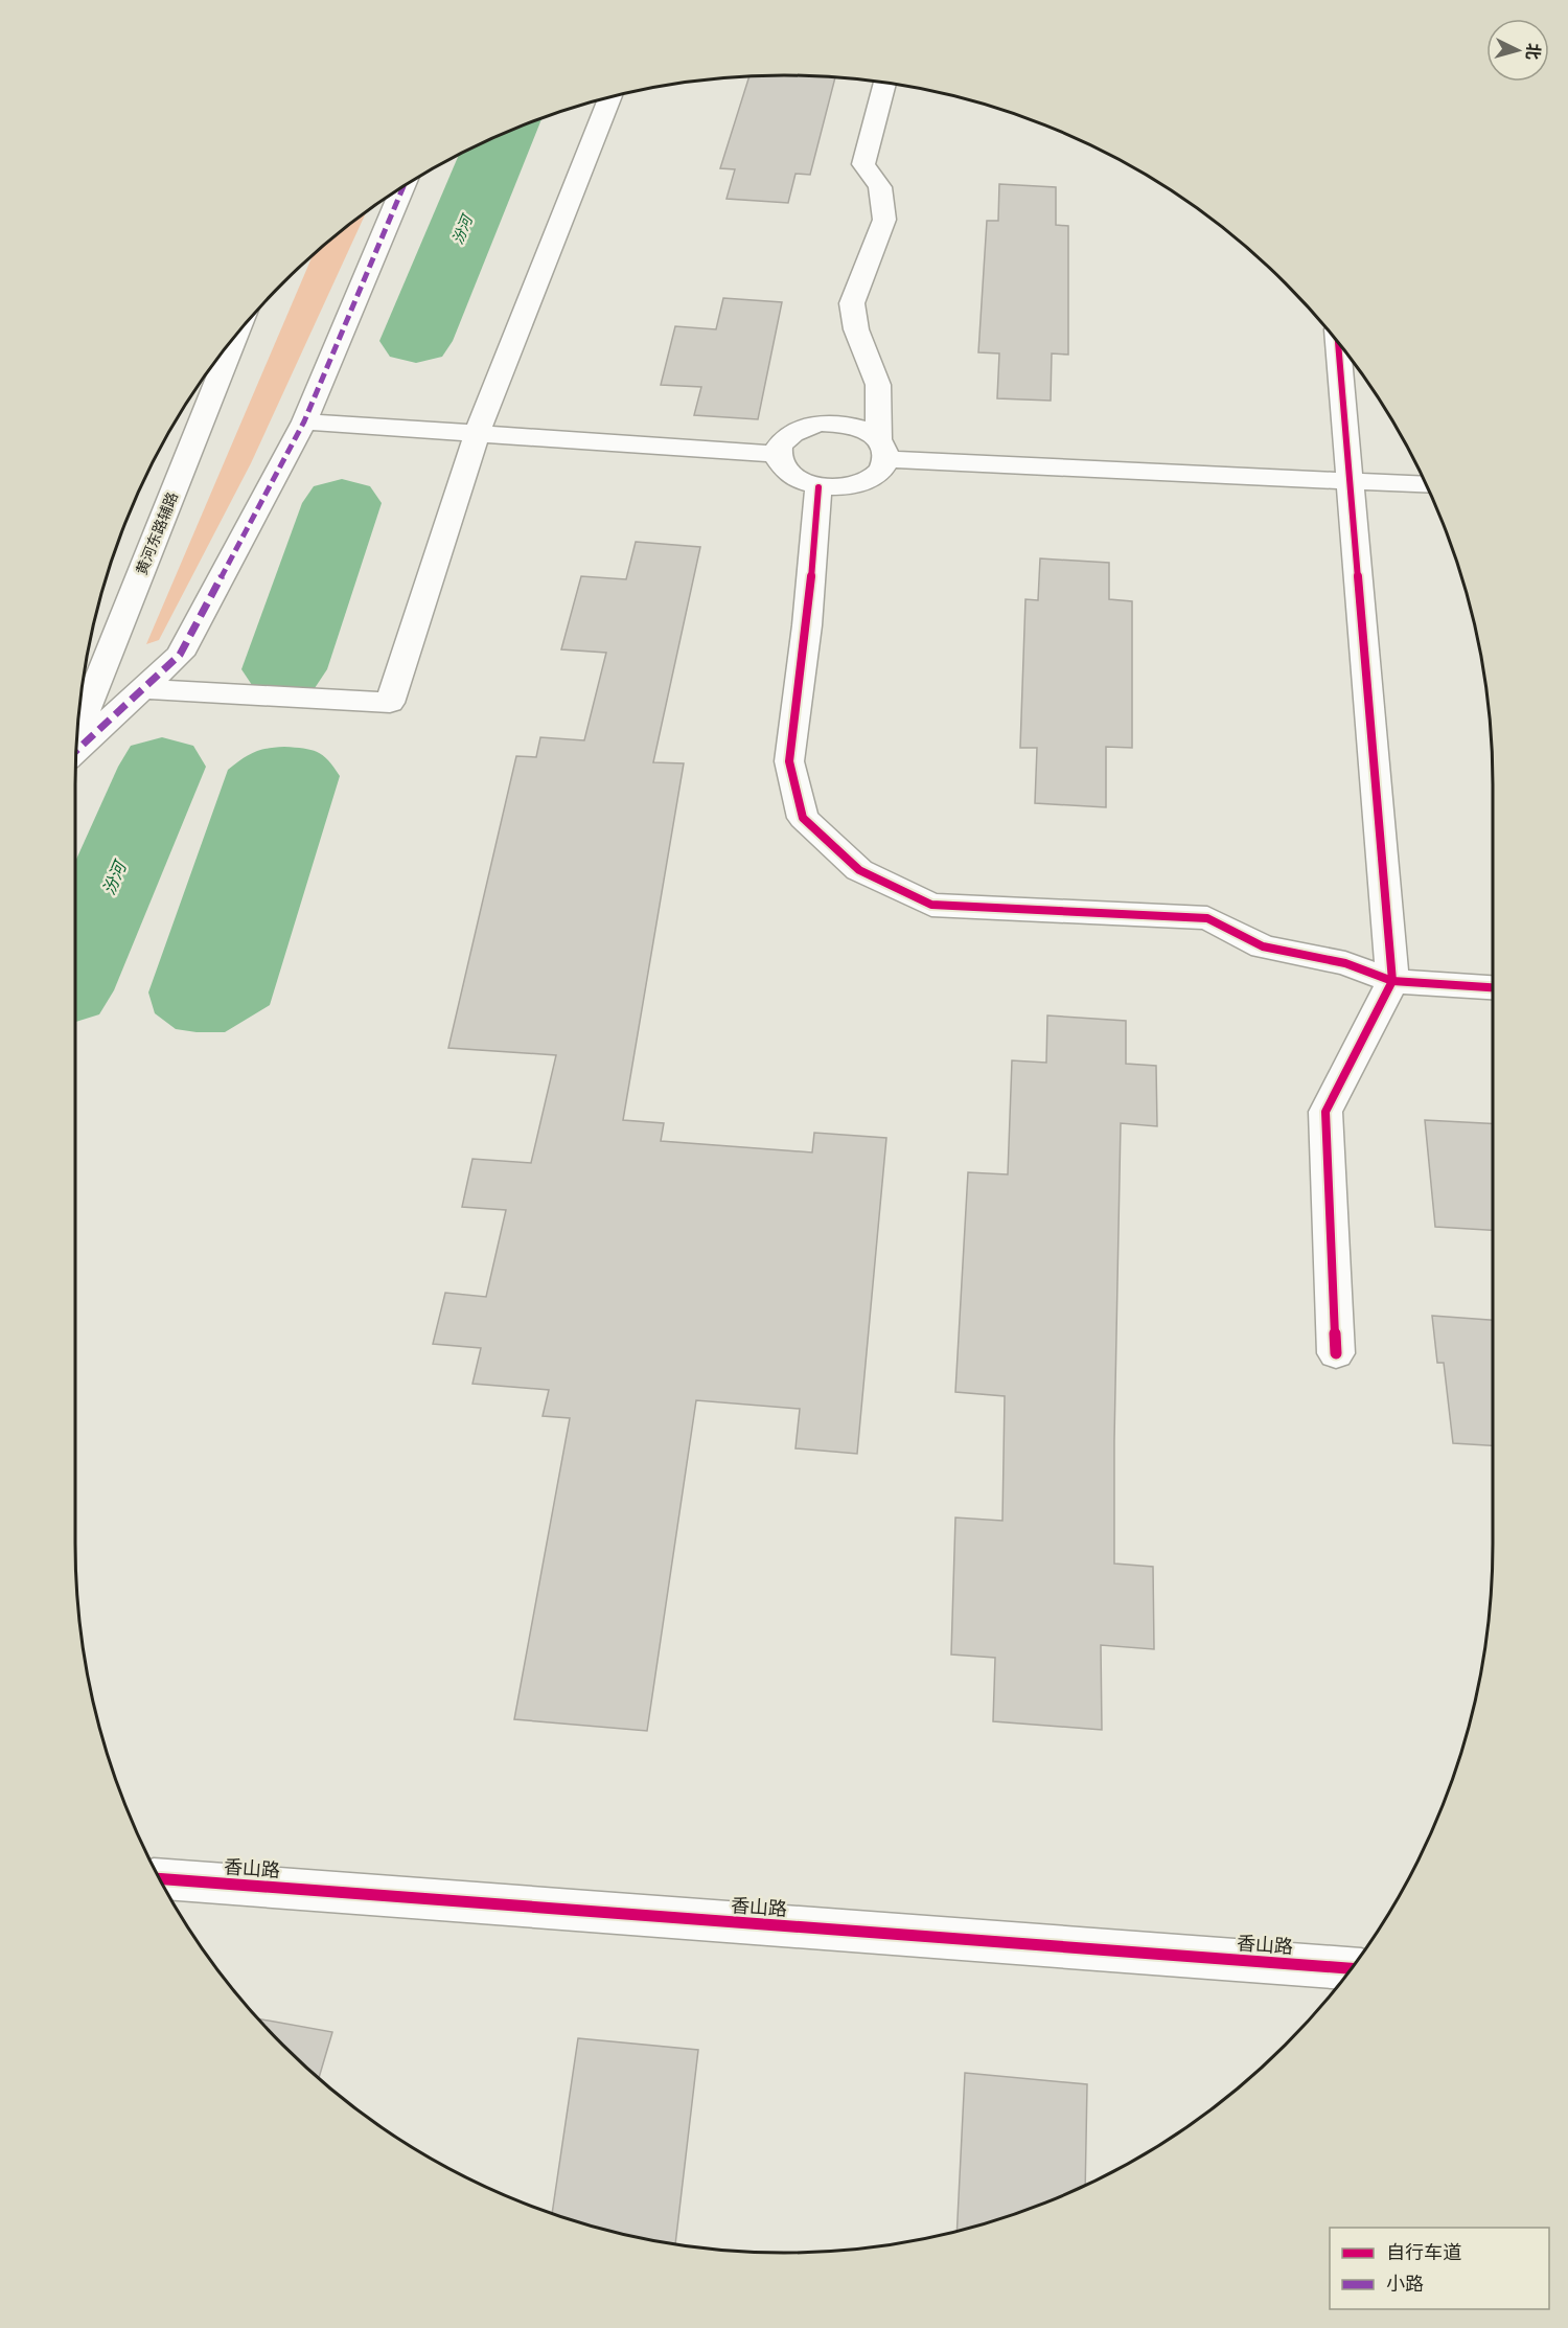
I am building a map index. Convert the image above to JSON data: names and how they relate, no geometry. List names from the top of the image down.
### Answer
{
  "streets": {
    "street": ["黄河东路辅路", "香山路"]
  },
  "water": ["汾河"],
  "legend": ["自行车道", "小路"],
  "north": "right"
}
